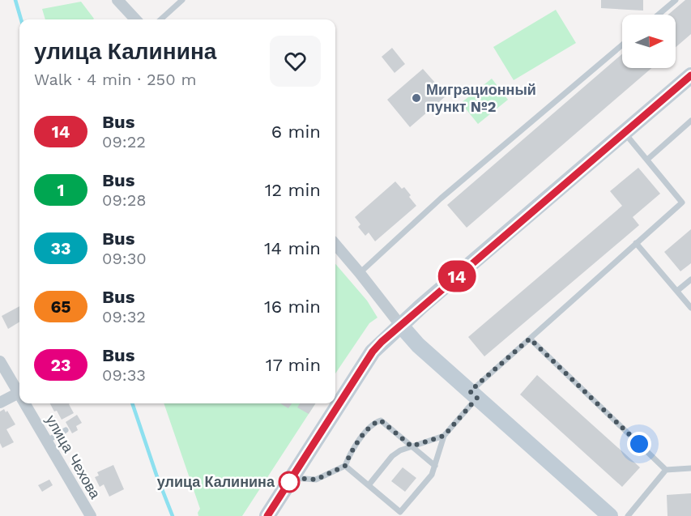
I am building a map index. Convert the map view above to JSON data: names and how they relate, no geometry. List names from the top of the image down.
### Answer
{
  "streets": {
    "street": ["улица Чехова"]
  },
  "places": ["Миграционный пункт №2", "улица Калинина"],
  "lines": ["bus line 14"],
  "north": "right",
  "page": {
    "on_map": "14",
    "heading": ["улица Калинина", "Walk · 4 min · 250 m"],
    "list": [
      {
        "mark": "14",
        "name": "Bus",
        "note": "09:22",
        "value": "6 min"
      },
      {
        "mark": "1",
        "name": "Bus",
        "note": "09:28",
        "value": "12 min"
      },
      {
        "mark": "33",
        "name": "Bus",
        "note": "09:30",
        "value": "14 min"
      },
      {
        "mark": "65",
        "name": "Bus",
        "note": "09:32",
        "value": "16 min"
      },
      {
        "mark": "23",
        "name": "Bus",
        "note": "09:33",
        "value": "17 min"
      }
    ]
  }
}
